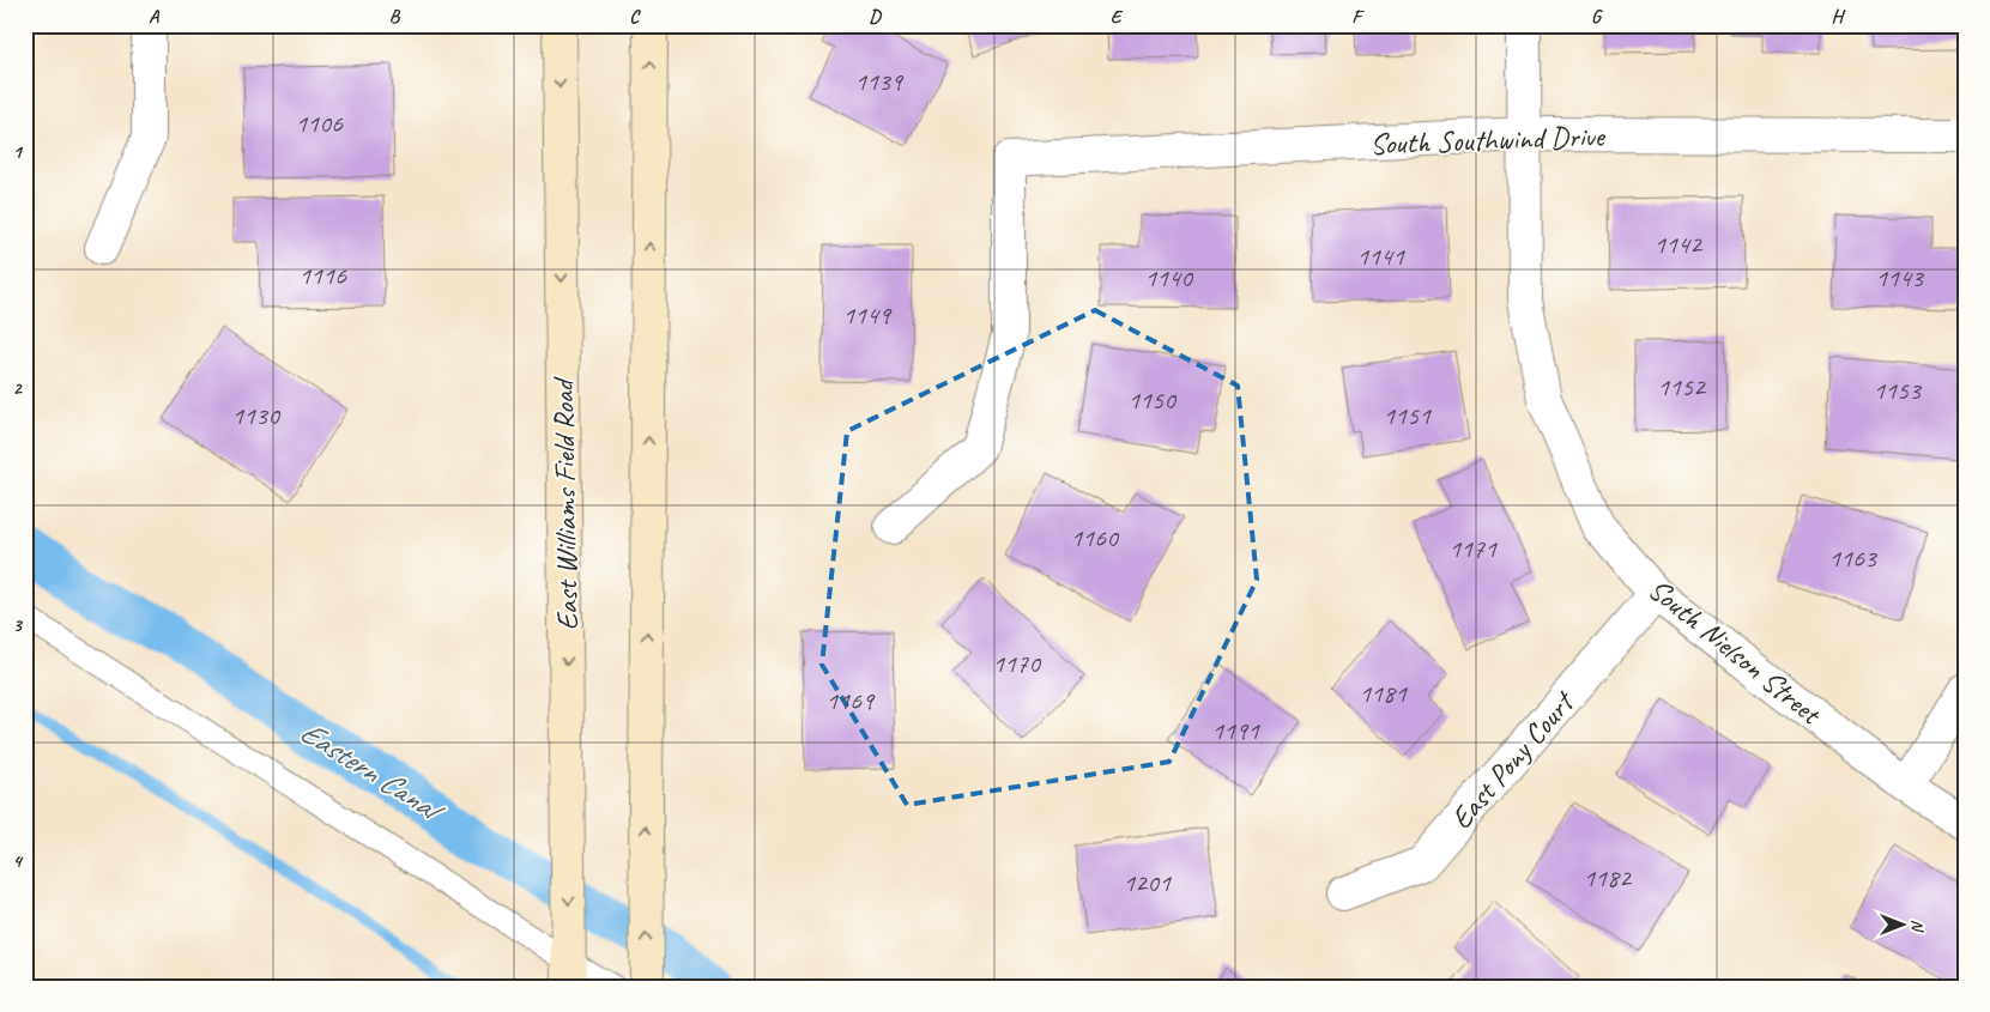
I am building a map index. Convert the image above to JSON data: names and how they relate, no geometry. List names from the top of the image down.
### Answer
{
  "streets": {
    "main road": ["East Williams Field Road"],
    "street": ["South Southwind Drive", "South Nielson Street", "East Pony Court"]
  },
  "crossings": [
    ["South Southwind Drive", "South Nielson Street"],
    ["South Nielson Street", "East Pony Court"]
  ],
  "water": ["Eastern Canal"],
  "house_numbers": [
    "1139",
    "1106",
    "1142",
    "1141",
    "1116",
    "1140",
    "1143",
    "1149",
    "1152",
    "1153",
    "1150",
    "1130",
    "1151",
    "1160",
    "1171",
    "1163",
    "1170",
    "1181",
    "1169",
    "1191",
    "1182",
    "1201"
  ],
  "north": "right",
  "grid": {
    "columns": [
      "A",
      "B",
      "C",
      "D",
      "E",
      "F",
      "G",
      "H"
    ],
    "rows": [
      "1",
      "2",
      "3",
      "4"
    ]
  }
}
